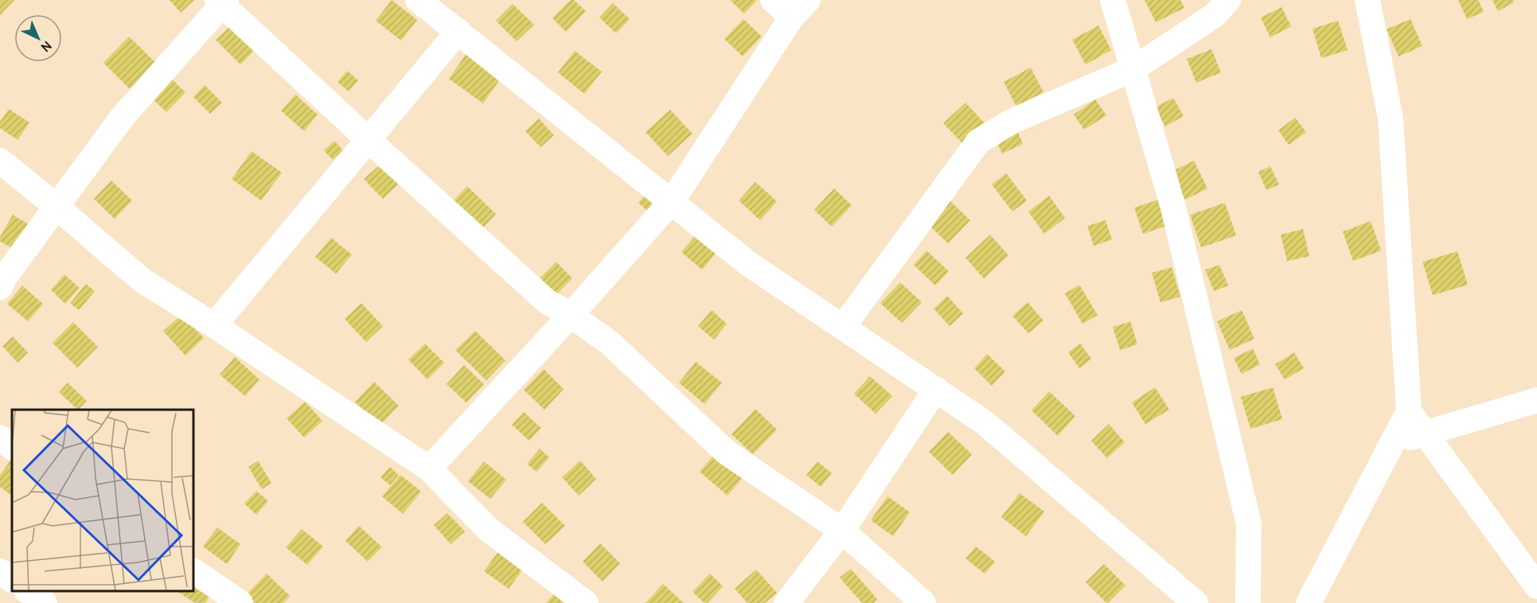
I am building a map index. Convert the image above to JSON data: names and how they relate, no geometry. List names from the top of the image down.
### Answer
{
  "north": "bottom right"
}
